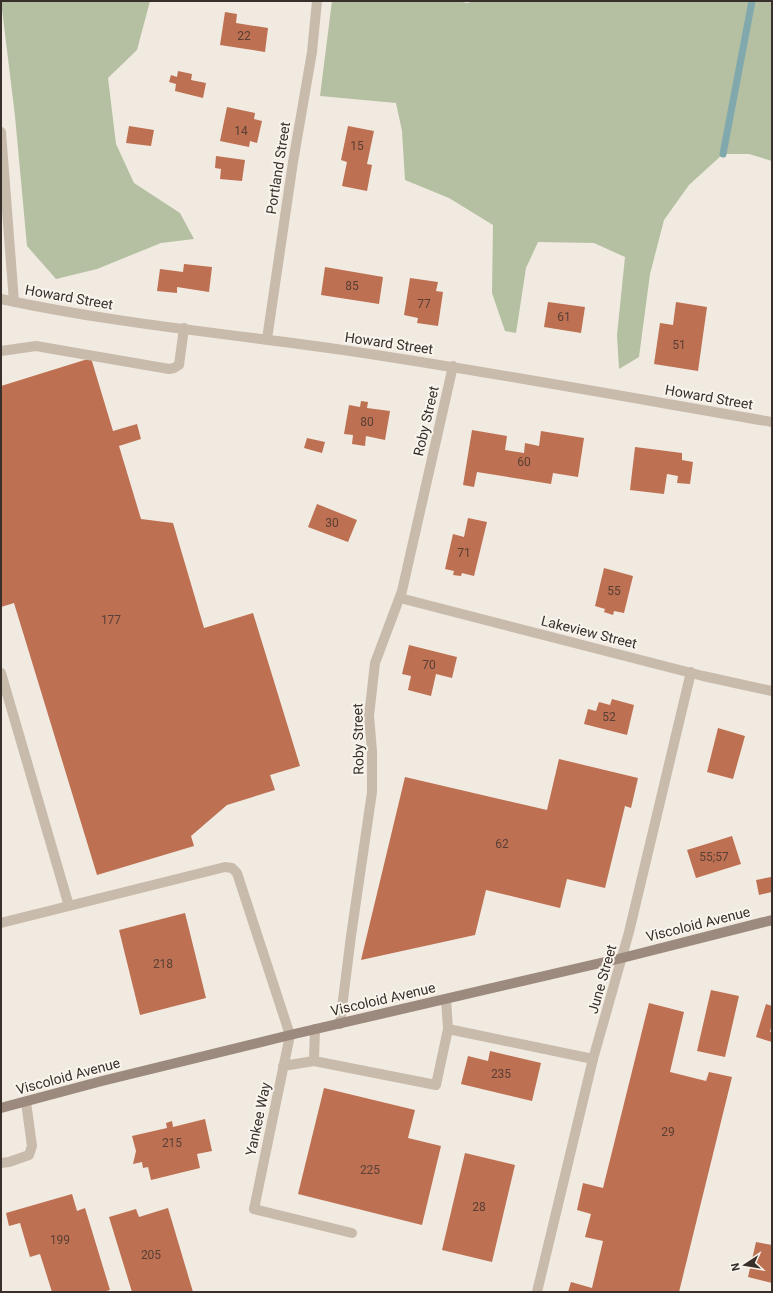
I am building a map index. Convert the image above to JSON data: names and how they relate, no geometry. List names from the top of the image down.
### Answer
{
  "streets": {
    "main road": ["Viscoloid Avenue"],
    "street": [
      "Portland Street",
      "Howard Street",
      "Roby Street",
      "Lakeview Street",
      "June Street",
      "Yankee Way"
    ]
  },
  "crossings": [
    ["Portland Street", "Howard Street"],
    ["Howard Street", "Roby Street"],
    ["Roby Street", "Lakeview Street"],
    ["Roby Street", "Viscoloid Avenue"],
    ["Lakeview Street", "June Street"],
    ["Viscoloid Avenue", "June Street"],
    ["Viscoloid Avenue", "Yankee Way"]
  ],
  "house_numbers": [
    "22",
    "14",
    "15",
    "85",
    "77",
    "61",
    "51",
    "80",
    "60",
    "30",
    "71",
    "55",
    "177",
    "70",
    "52",
    "62",
    "55;57",
    "218",
    "235",
    "29",
    "215",
    "225",
    "28",
    "199",
    "205"
  ],
  "north": "left"
}
